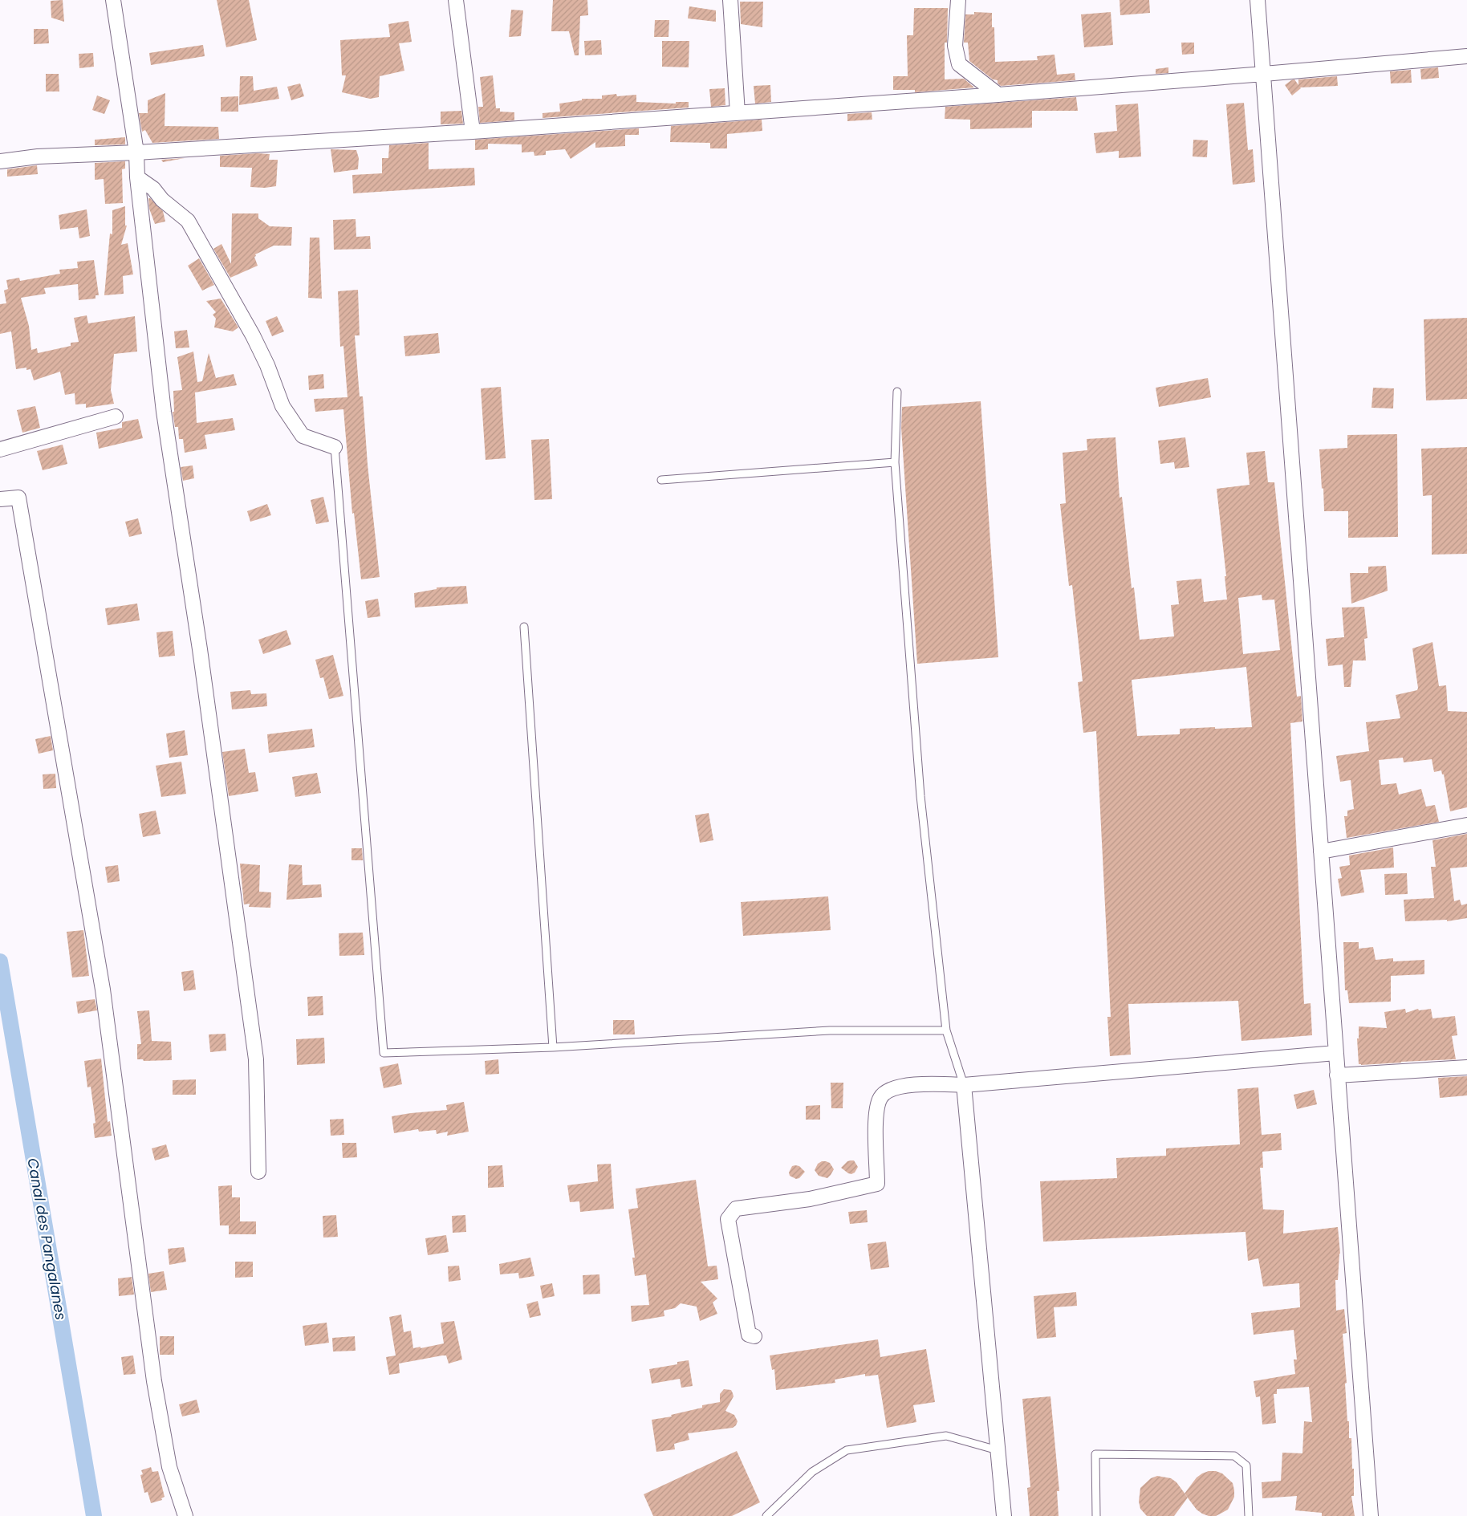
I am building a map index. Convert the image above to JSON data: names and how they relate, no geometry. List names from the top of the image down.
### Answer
{
  "water": ["Canal des Pangalanes"]
}
